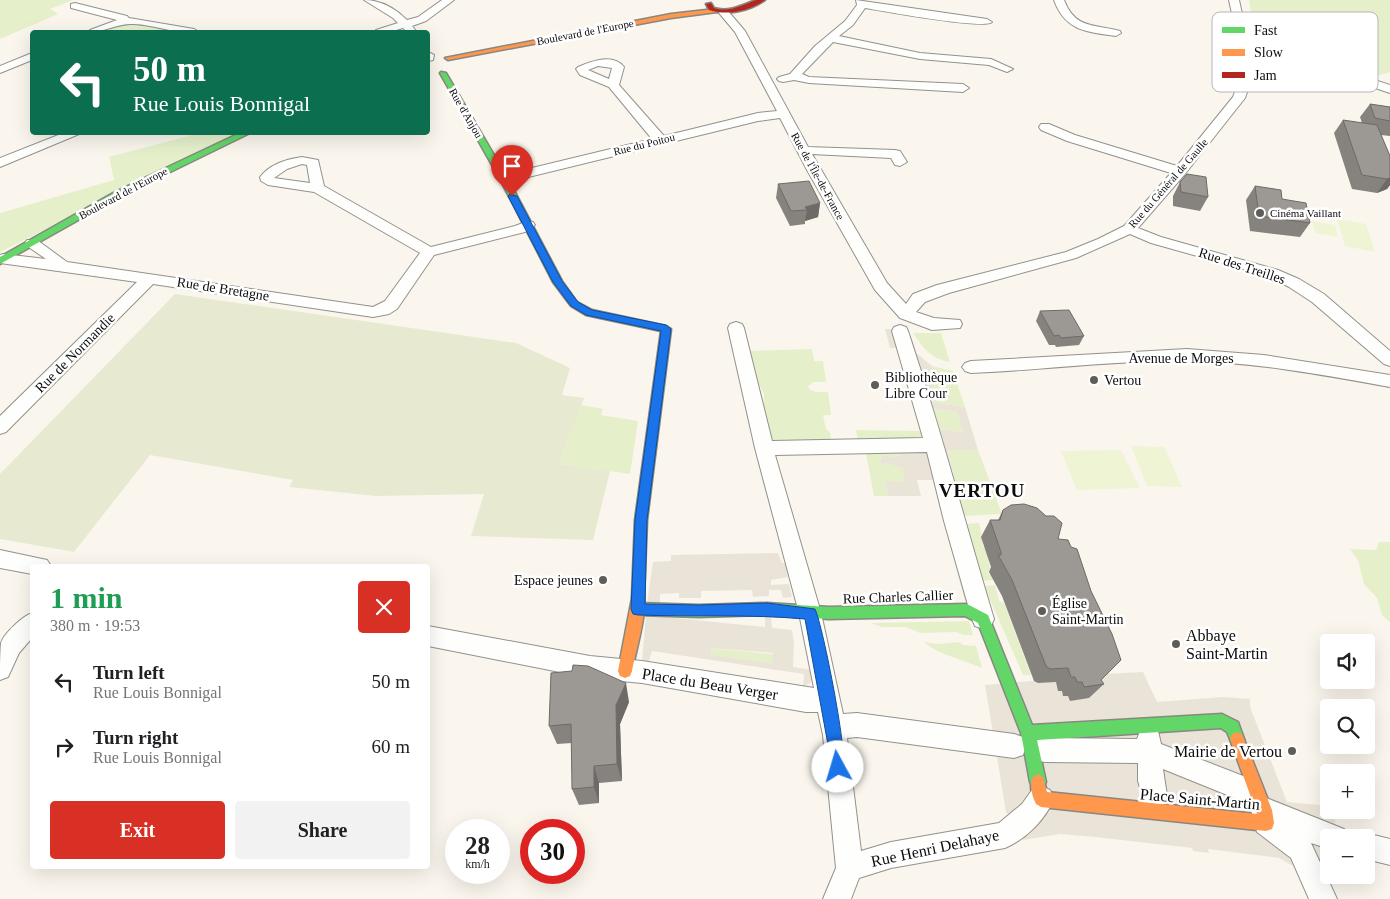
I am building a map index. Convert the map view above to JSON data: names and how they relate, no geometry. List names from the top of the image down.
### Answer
{
  "streets": {
    "street": [
      "Boulevard de l'Europe",
      "Rue d'Anjou",
      "Rue du Poitou",
      "Rue de l'Île-de-France",
      "Rue du Général de Gaulle",
      "Rue des Treilles",
      "Rue de Bretagne",
      "Rue de Normandie",
      "Avenue de Morges",
      "Rue Charles Callier",
      "Place du Beau Verger",
      "Place Saint-Martin",
      "Rue Henri Delahaye"
    ]
  },
  "crossings": [
    ["Boulevard de l'Europe", "Rue d'Anjou"],
    ["Boulevard de l'Europe", "Rue de l'Île-de-France"],
    ["Boulevard de l'Europe", "Rue de Bretagne"],
    ["Rue d'Anjou", "Rue du Poitou"],
    ["Rue d'Anjou", "Place du Beau Verger"],
    ["Rue du Poitou", "Rue de l'Île-de-France"],
    ["Rue de l'Île-de-France", "Rue du Général de Gaulle"],
    ["Rue du Général de Gaulle", "Rue des Treilles"],
    ["Rue de Bretagne", "Rue de Normandie"],
    ["Rue Charles Callier", "Place du Beau Verger"],
    ["Place Saint-Martin", "Rue Henri Delahaye"]
  ],
  "districts": ["VERTOU"],
  "places": [
    "Cinéma Vaillant",
    "Vertou",
    "Bibliothèque Libre Cour",
    "Espace jeunes",
    "Église Saint-Martin",
    "Abbaye Saint-Martin",
    "Mairie de Vertou"
  ],
  "legend": ["Fast", "Slow", "Jam"],
  "page": {
    "turn": ["50 m", "Rue Louis Bonnigal"],
    "heading": ["1 min", "380 m · 19:53"],
    "map_buttons": ["+", "−"],
    "list": [
      {
        "name": "Turn left",
        "note": "Rue Louis Bonnigal",
        "value": "50 m"
      },
      {
        "name": "Turn right",
        "note": "Rue Louis Bonnigal",
        "value": "60 m"
      }
    ],
    "buttons": ["Exit", "Share"],
    "speed": "28 km/h",
    "limit": "30"
  }
}
